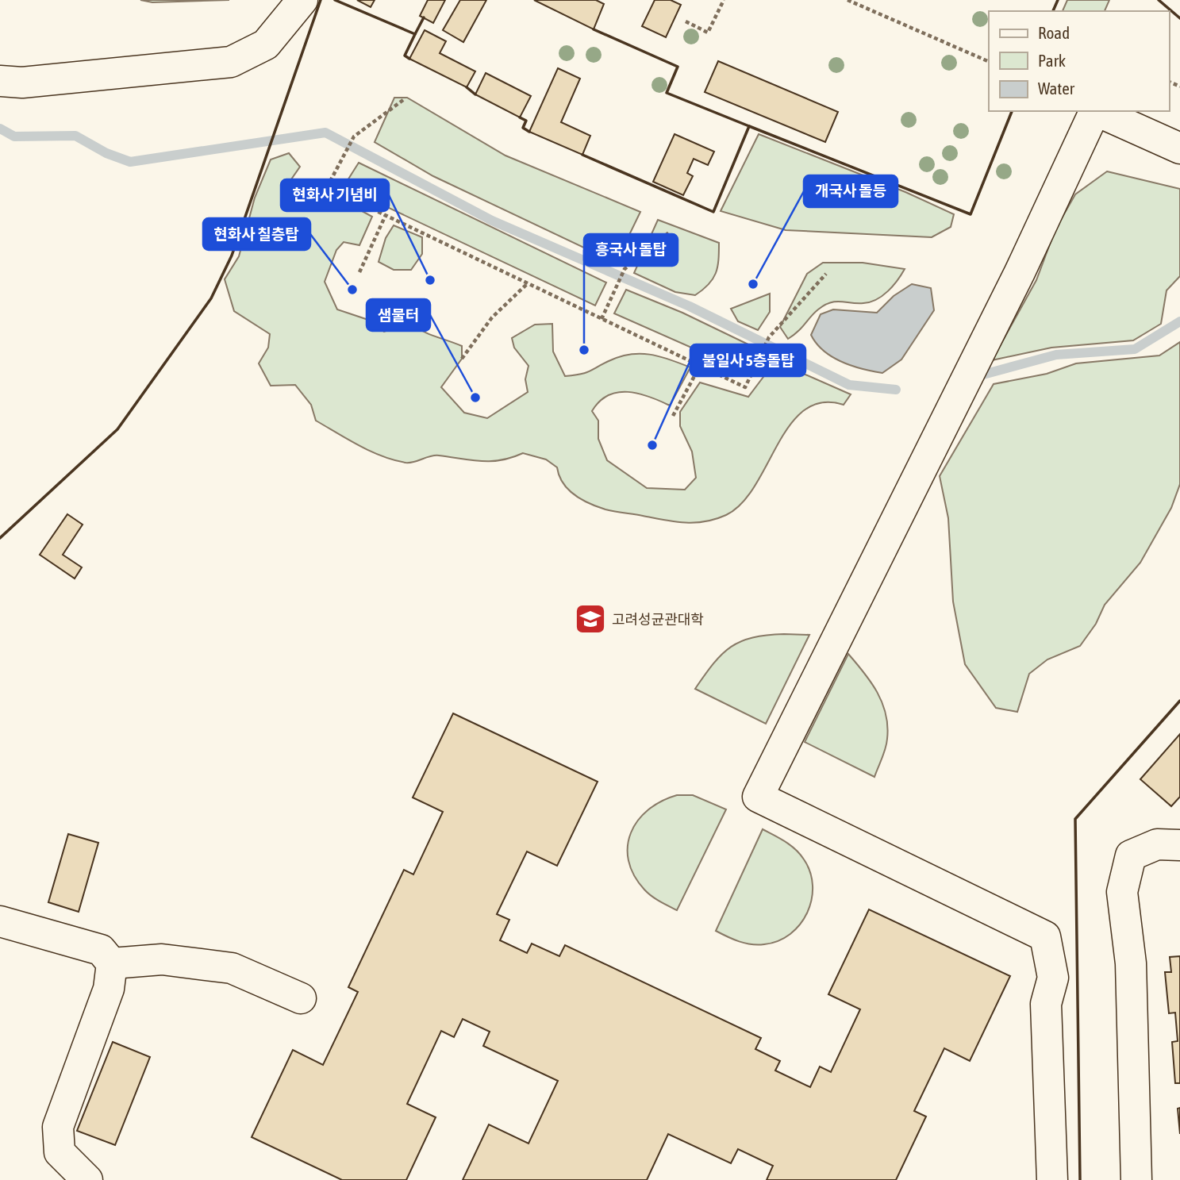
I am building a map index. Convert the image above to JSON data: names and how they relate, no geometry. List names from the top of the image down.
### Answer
{
  "places": {
    "other": [
      "현화사 기념비",
      "개국사 돌등",
      "현화사 칠층탑",
      "흥국사 돌탑",
      "샘물터",
      "불일사 5층돌탑"
    ],
    "school or university": ["고려성균관대학"]
  },
  "legend": ["Road", "Park", "Water"]
}
